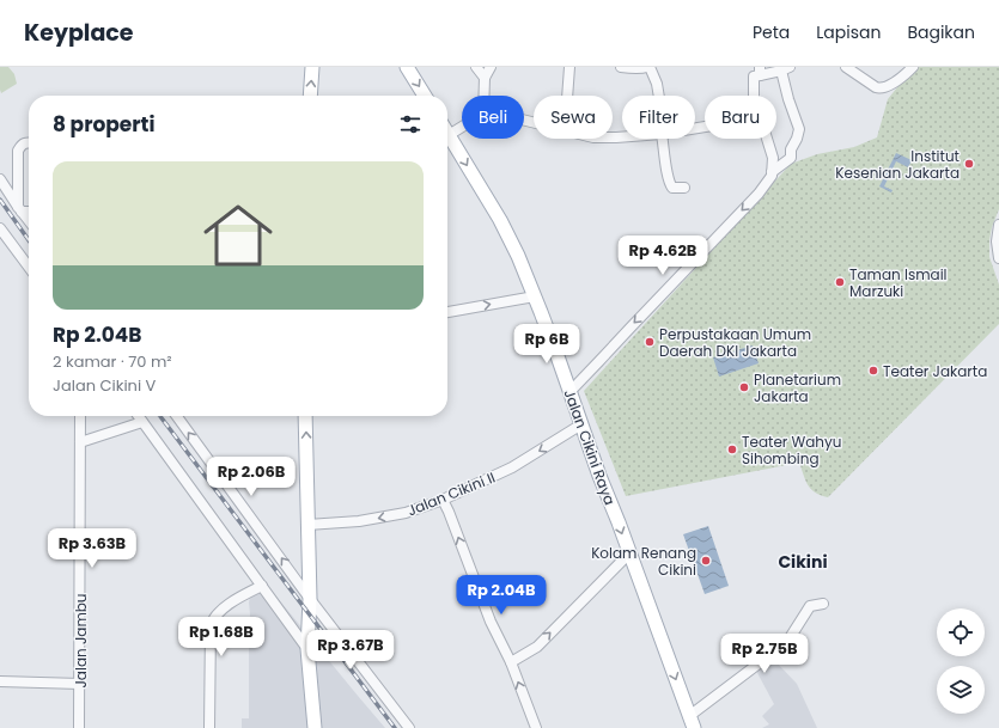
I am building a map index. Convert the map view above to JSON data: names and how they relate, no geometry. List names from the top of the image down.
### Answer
{
  "streets": {
    "main road": ["Jalan Cikini Raya"],
    "street": ["Jalan Cikini II", "Jalan Jambu"]
  },
  "crossings": [
    ["Jalan Cikini Raya", "Jalan Cikini II"]
  ],
  "one_way": ["Jalan Cikini Raya", "Jalan Cikini II"],
  "districts": ["Cikini"],
  "places": [
    "Institut Kesenian Jakarta",
    "Taman Ismail Marzuki",
    "Perpustakaan Umum Daerah DKI Jakarta",
    "Teater Jakarta",
    "Planetarium Jakarta",
    "Teater Wahyu Sihombing",
    "Kolam Renang Cikini"
  ],
  "page": {
    "header": "Keyplace",
    "nav": ["Peta", "Lapisan", "Bagikan"],
    "chip": [
      "Beli",
      "Sewa",
      "Filter",
      "Baru"
    ],
    "heading": "8 properti",
    "list": [
      {
        "name": "Rp 2.04B",
        "note": "2 kamar · 70 m² · Jalan Cikini V"
      }
    ],
    "price": [
      "Rp 4.62B",
      "Rp 6B",
      "Rp 2.06B",
      "Rp 3.63B",
      "Rp 2.04B",
      "Rp 1.68B",
      "Rp 3.67B",
      "Rp 2.75B"
    ]
  }
}
